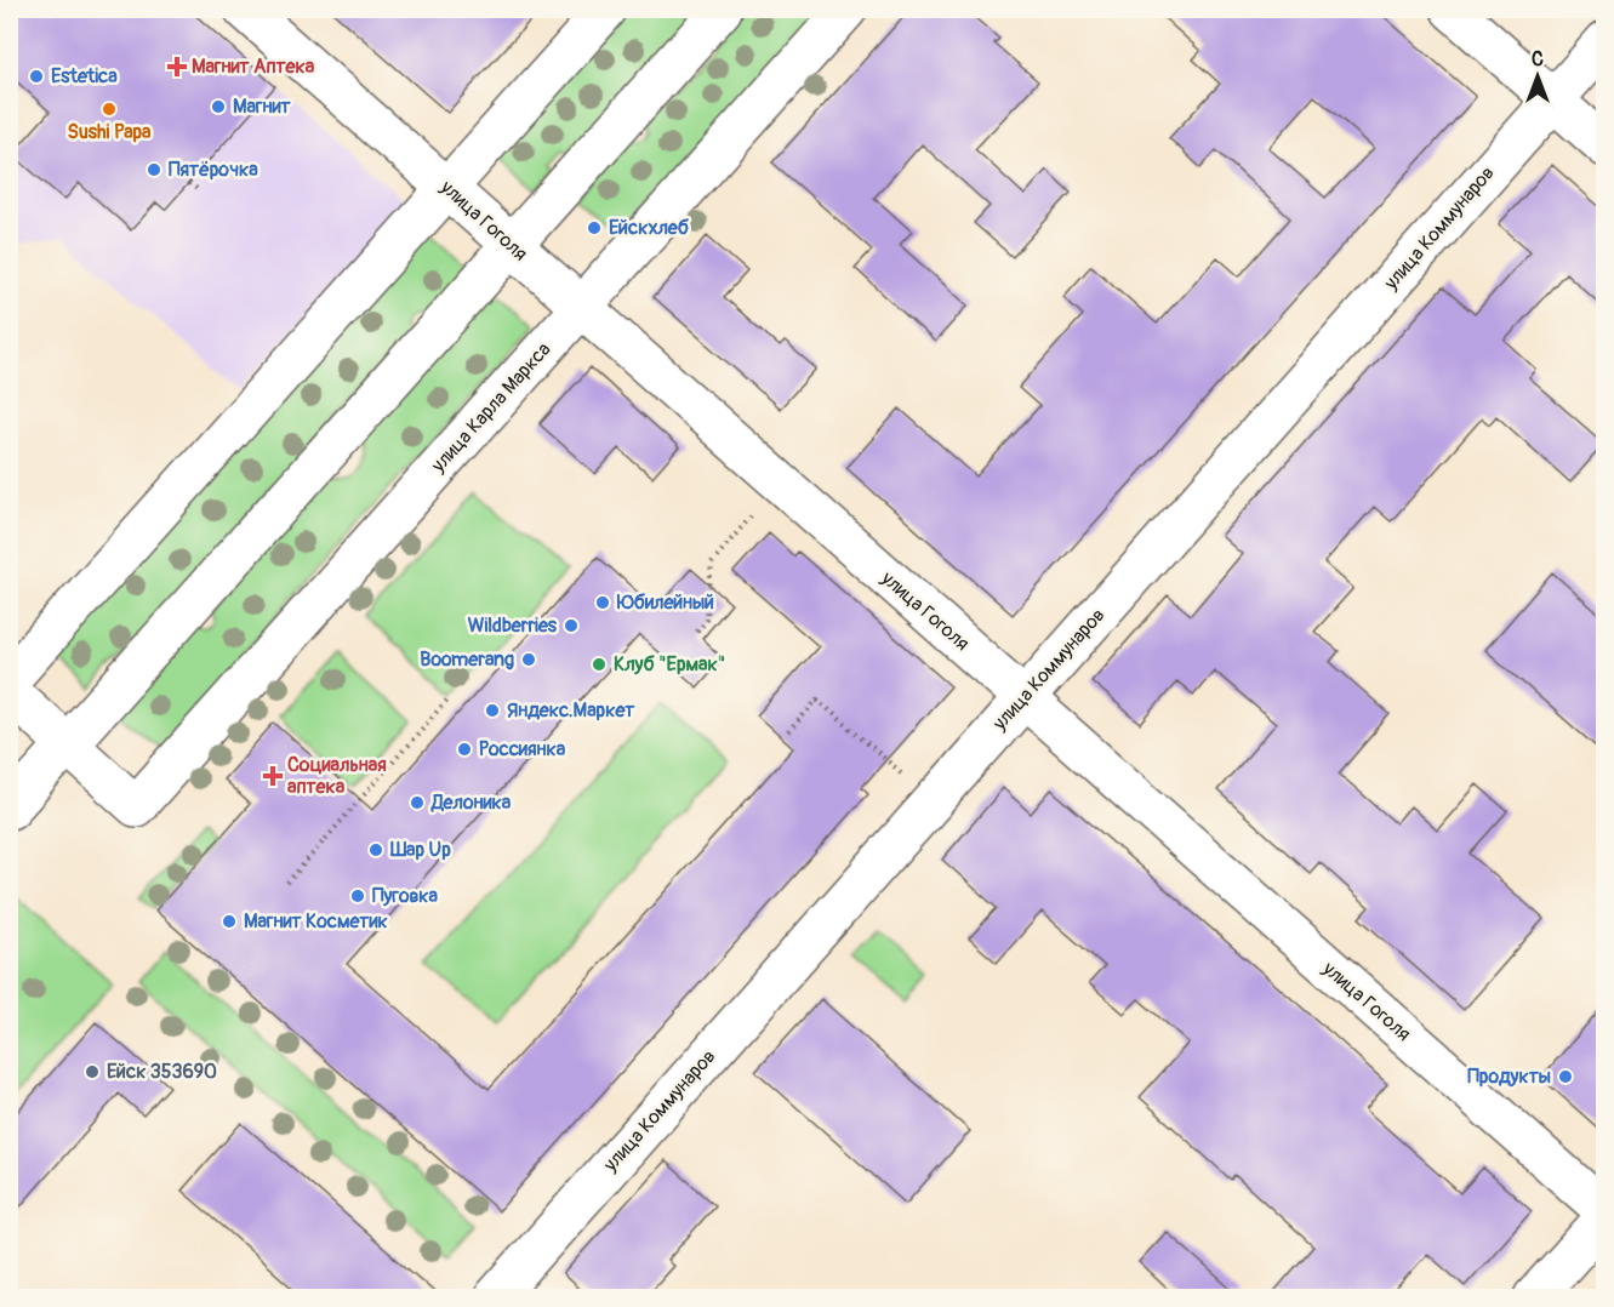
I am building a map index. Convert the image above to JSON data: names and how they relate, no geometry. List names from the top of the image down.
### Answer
{
  "streets": {
    "street": ["улица Гоголя", "улица Коммунаров", "улица Карла Маркса"]
  },
  "crossings": [
    ["улица Гоголя", "улица Коммунаров"],
    ["улица Гоголя", "улица Карла Маркса"]
  ],
  "places": {
    "health": ["Магнит Аптека", "Социальная аптека"],
    "other": [
      "Estetica",
      "Магнит",
      "Sushi Papa",
      "Пятёрочка",
      "Ейскхлеб",
      "Юбилейный",
      "Wildberries",
      "Boomerang",
      "Клуб \"Ермак\"",
      "Яндекс.Маркет",
      "Россиянка",
      "Делоника",
      "Шар Up",
      "Пуговка",
      "Магнит Косметик",
      "Ейск 353690",
      "Продукты"
    ]
  },
  "north": "top"
}
